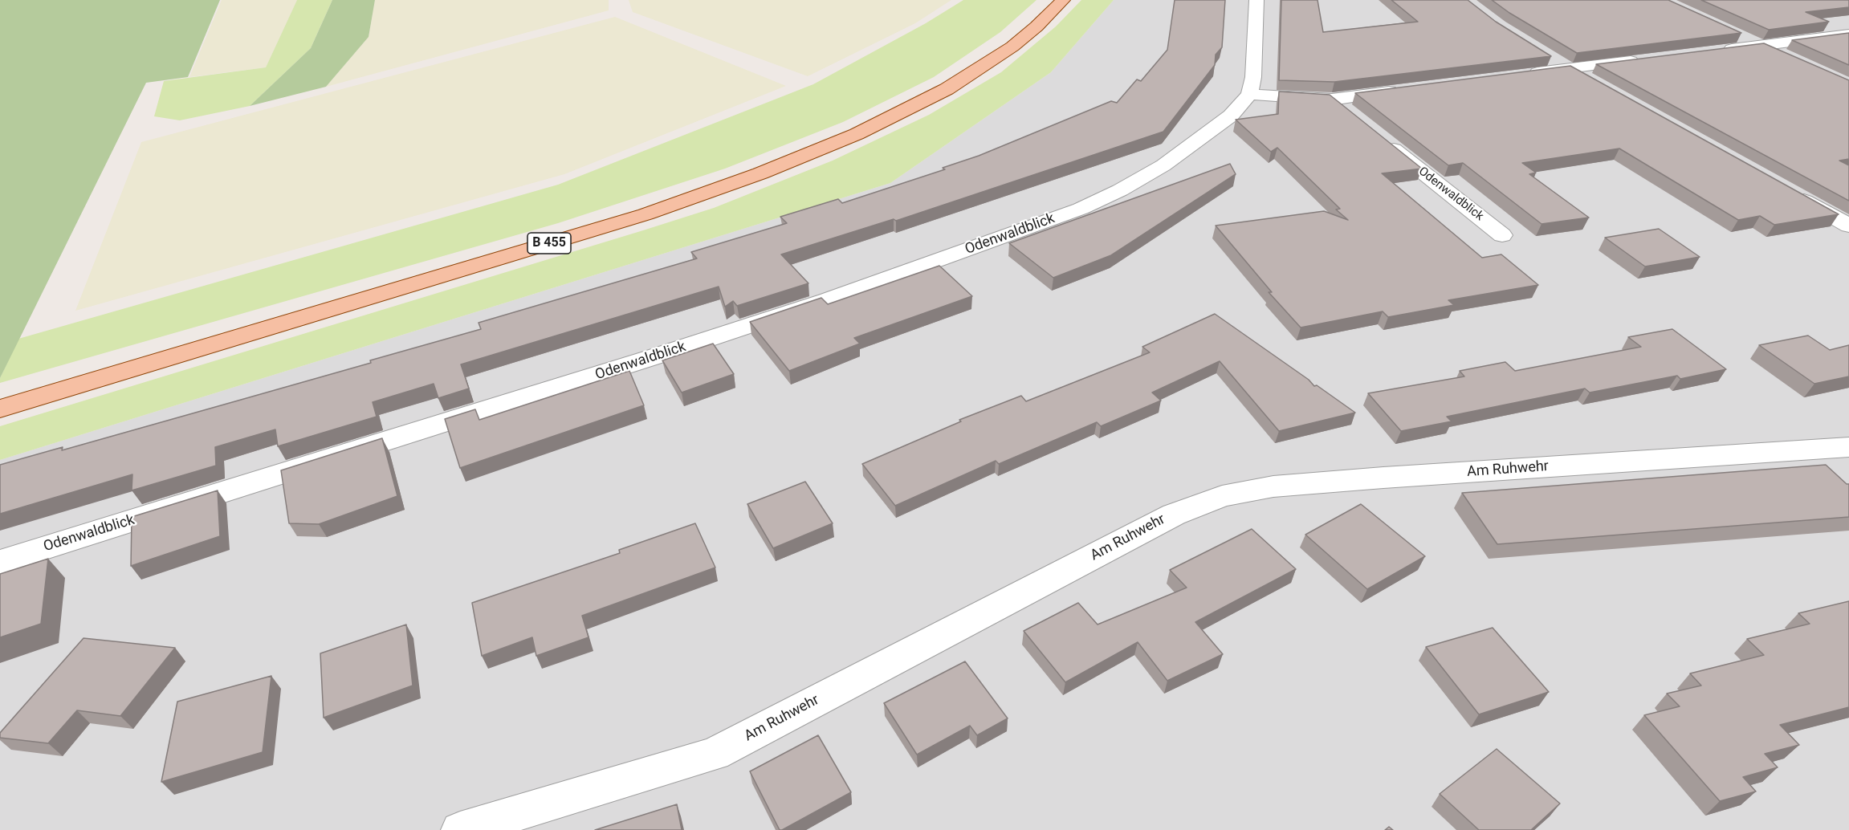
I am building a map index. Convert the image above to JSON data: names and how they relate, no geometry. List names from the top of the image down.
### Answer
{
  "streets": {
    "main road": ["B 455"],
    "street": ["Odenwaldblick", "Am Ruhwehr"]
  }
}
